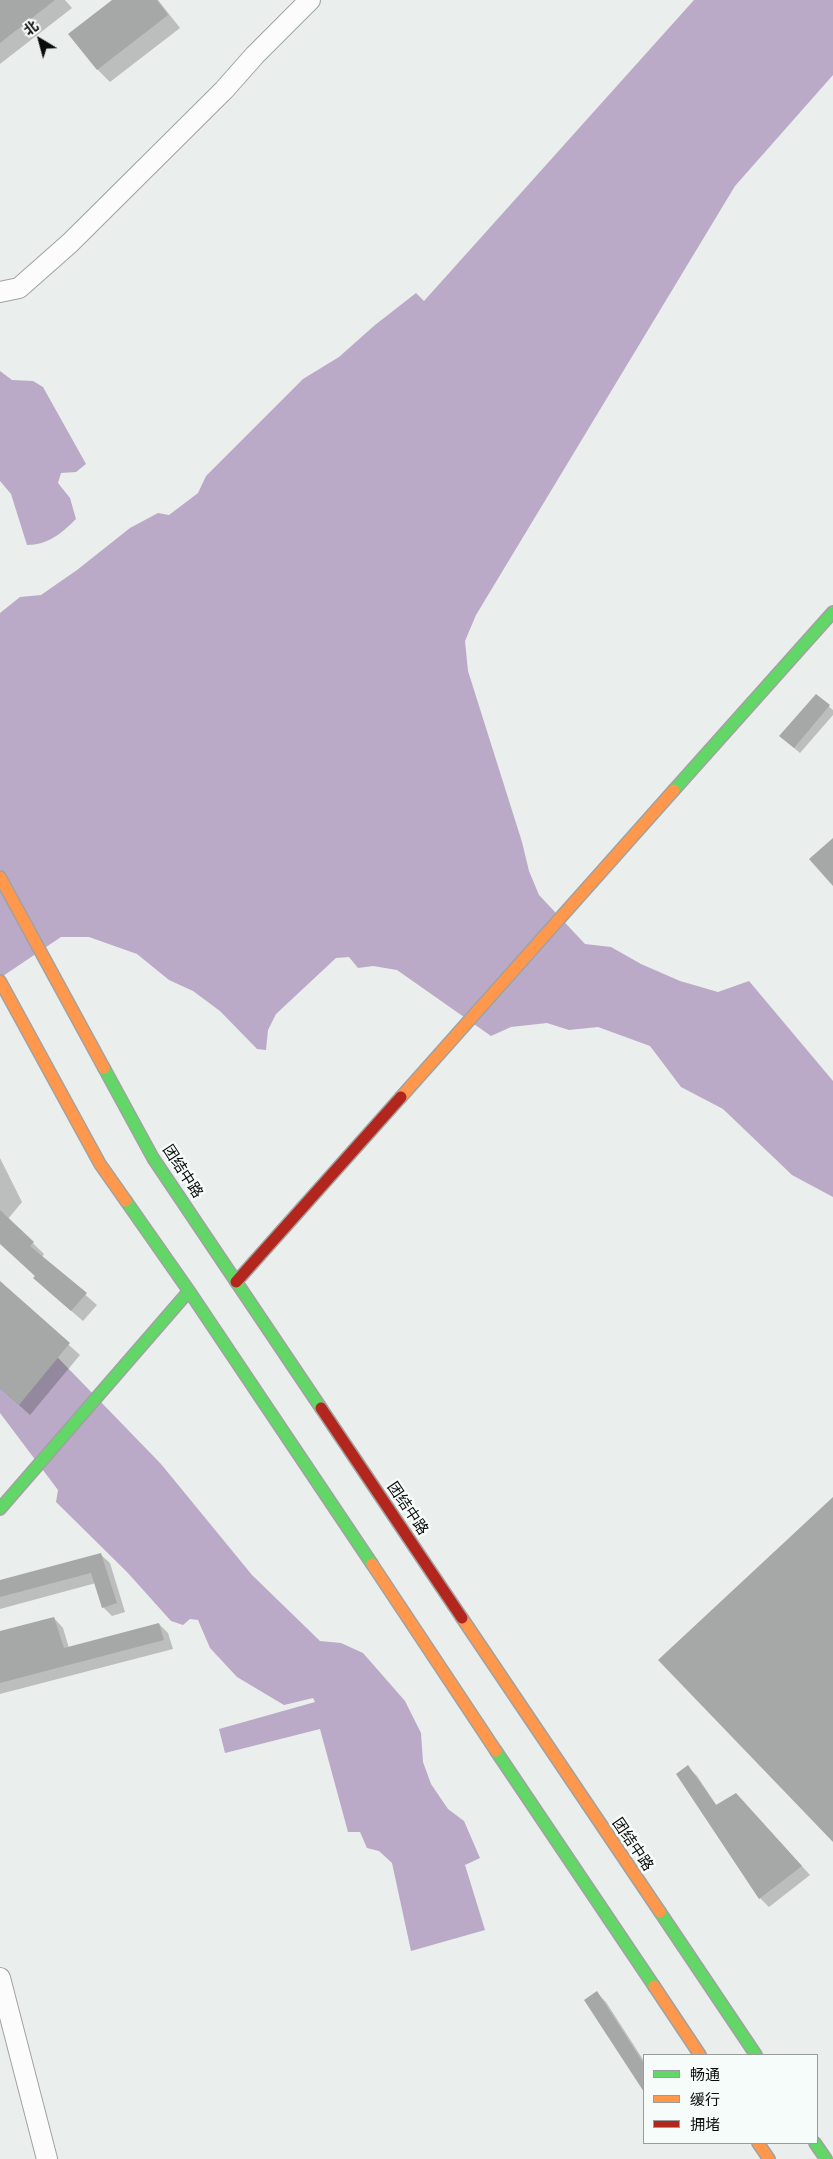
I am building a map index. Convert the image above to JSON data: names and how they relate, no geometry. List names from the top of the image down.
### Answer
{
  "streets": {
    "main road": ["团结中路"]
  },
  "legend": ["畅通", "缓行", "拥堵"],
  "north": "top left"
}
